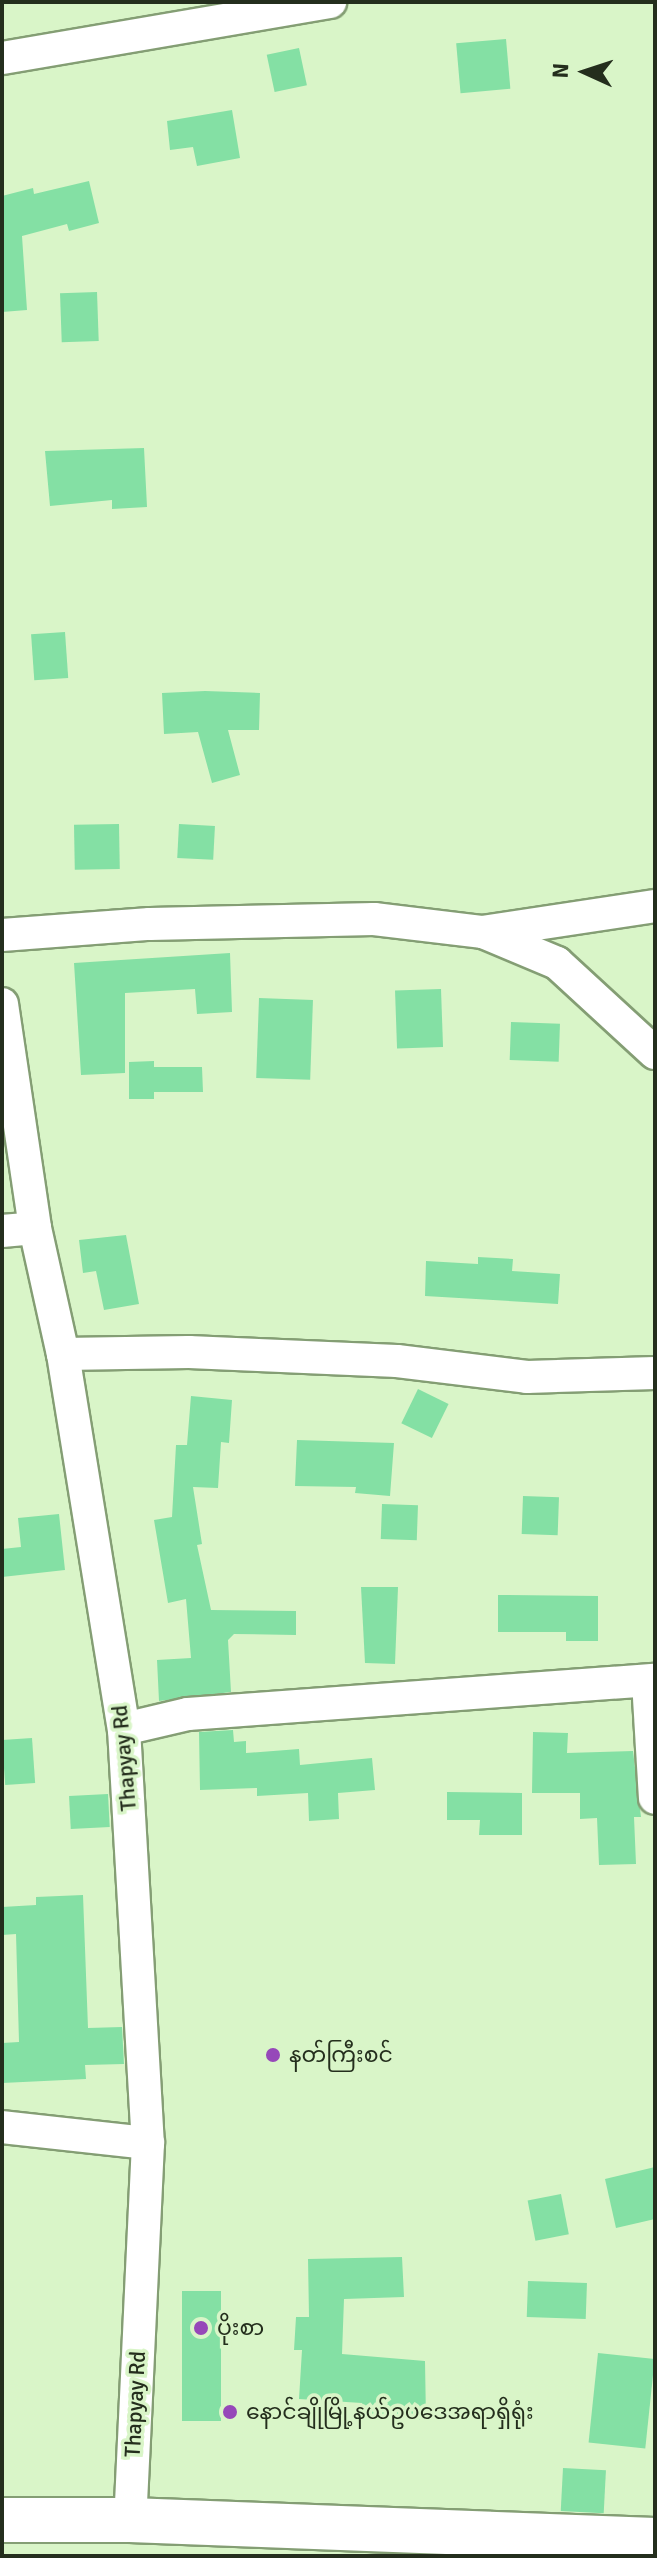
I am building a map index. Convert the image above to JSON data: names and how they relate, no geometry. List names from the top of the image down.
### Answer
{
  "streets": {
    "street": ["Thapyay Rd"]
  },
  "places": ["နတ်ကြီးစင်", "ပိုးစာ", "နောင်ချိုမြို့နယ်ဥပဒေအရာရှိရုံး"],
  "north": "left"
}
